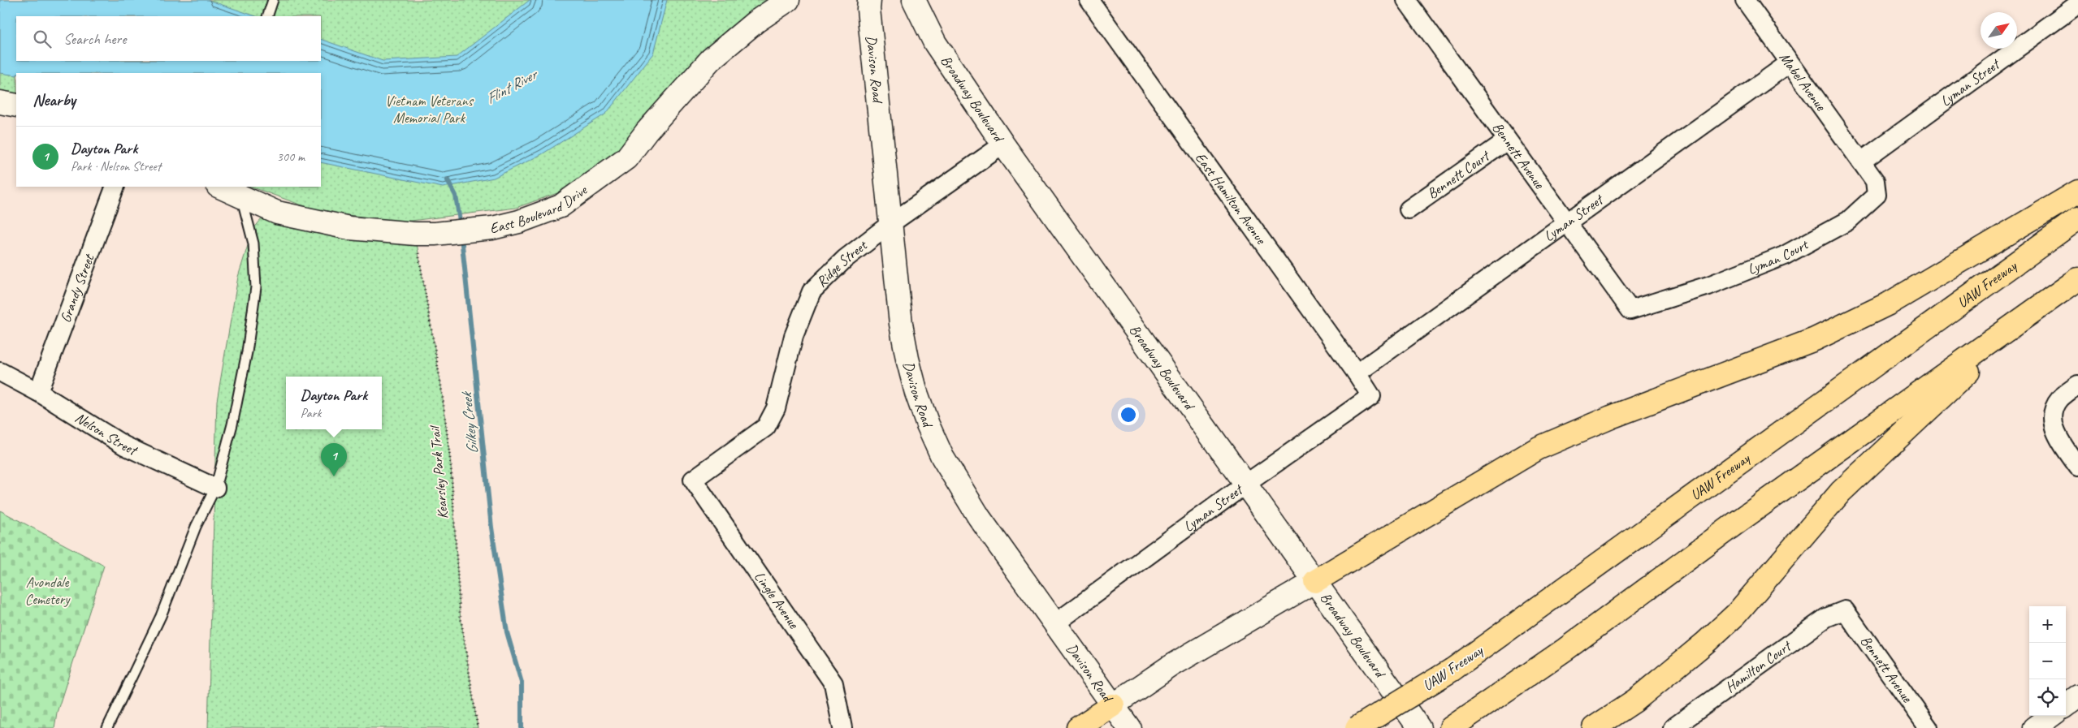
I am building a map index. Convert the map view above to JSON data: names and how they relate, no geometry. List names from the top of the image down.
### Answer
{
  "streets": {
    "highway": ["UAW Freeway"],
    "main road": ["Davison Road", "Broadway Boulevard", "East Boulevard Drive"],
    "street": [
      "Mabel Avenue",
      "Lyman Street",
      "Bennett Avenue",
      "Bennett Court",
      "East Hamilton Avenue",
      "Lyman Court",
      "Ridge Street",
      "Grandy Street",
      "Nelson Street",
      "Lingle Avenue",
      "Hamilton Court"
    ],
    "path": ["Kearsley Park Trail"]
  },
  "crossings": [
    ["Davison Road", "Lyman Street"],
    ["Davison Road", "Ridge Street"],
    ["Mabel Avenue", "Lyman Street"],
    ["Mabel Avenue", "Lyman Court"],
    ["Lyman Street", "Broadway Boulevard"],
    ["Lyman Street", "Bennett Avenue"],
    ["Lyman Street", "East Hamilton Avenue"],
    ["Lyman Street", "Lyman Court"],
    ["Broadway Boulevard", "Ridge Street"],
    ["Bennett Avenue", "Bennett Court"],
    ["Bennett Avenue", "Lyman Court"],
    ["Bennett Avenue", "Hamilton Court"],
    ["East Boulevard Drive", "Kearsley Park Trail"],
    ["Ridge Street", "Lingle Avenue"],
    ["Grandy Street", "Nelson Street"]
  ],
  "water": ["Flint River", "Gilkey Creek"],
  "parks": ["Vietnam Veterans Memorial Park", "Avondale Cemetery"],
  "north": "top right",
  "page": {
    "search": "Search here",
    "heading": "Nearby",
    "list": [
      {
        "mark": "1",
        "name": "Dayton Park",
        "note": "Park · Nelson Street",
        "value": "300 m"
      }
    ],
    "popup": ["Dayton Park", "Park"],
    "pins": "1",
    "map_buttons": ["+", "−"]
  }
}
